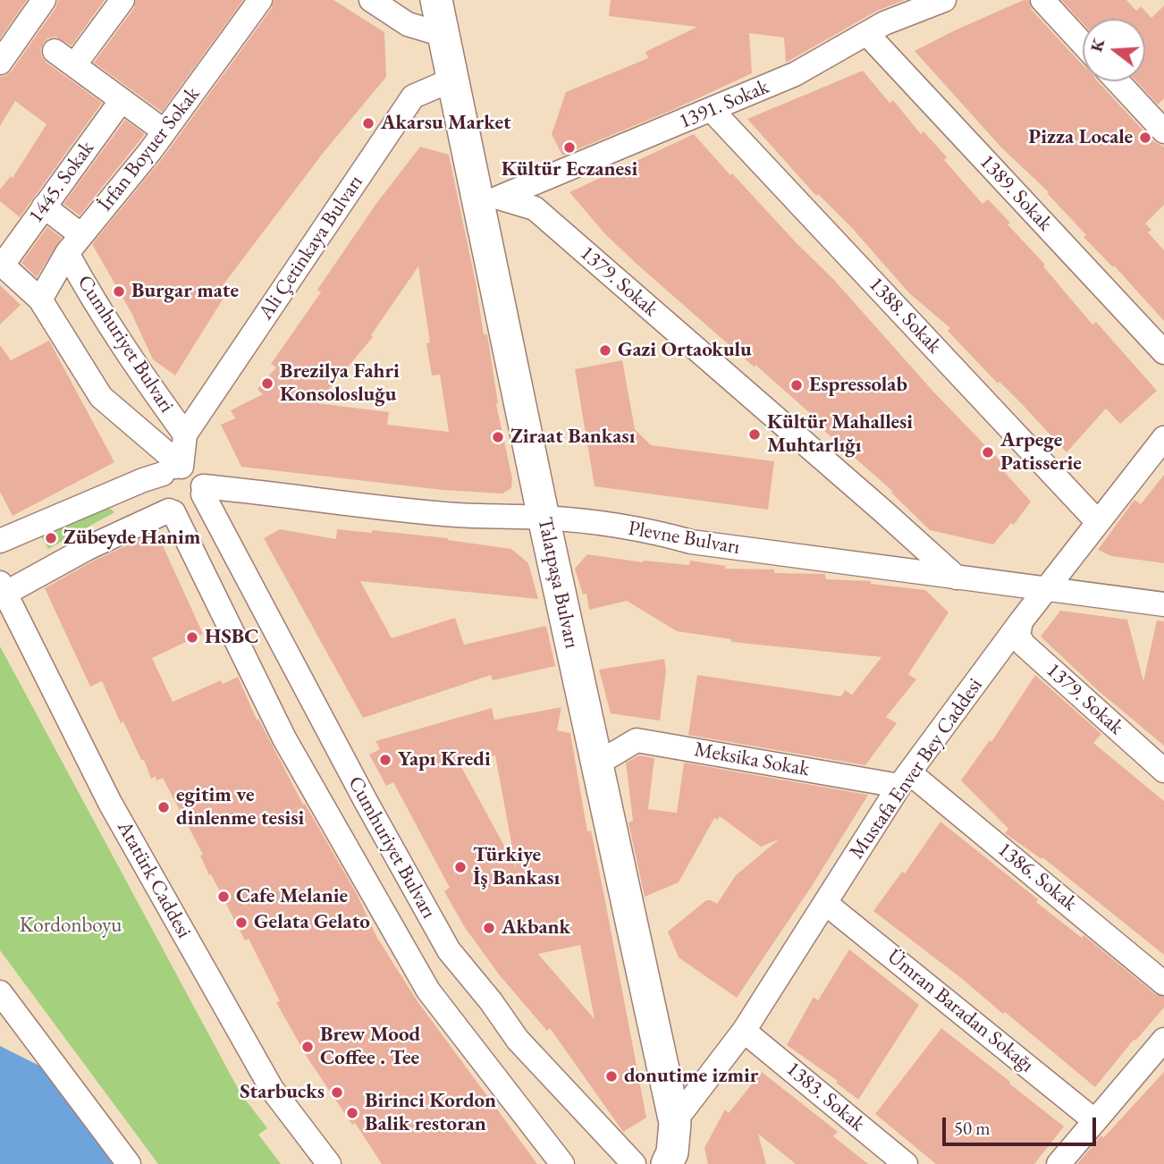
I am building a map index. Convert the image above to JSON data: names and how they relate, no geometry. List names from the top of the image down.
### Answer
{
  "streets": {
    "main road": ["Talatpaşa Bulvarı"],
    "street": [
      "1391. Sokak",
      "İrfan Boyuer Sokak",
      "1445. Sokak",
      "1389. Sokak",
      "Ali Çetinkaya Bulvarı",
      "1379. Sokak",
      "1388. Sokak",
      "Cumhuriyet Bulvari",
      "Plevne Bulvarı",
      "Meksika Sokak",
      "Mustafa Enver Bey Caddesi",
      "Cumhuriyet Bulvarı",
      "1386. Sokak",
      "Atatürk Caddesi",
      "Ümran Baradan Sokağı",
      "1383. Sokak"
    ]
  },
  "crossings": [
    ["1391. Sokak", "1389. Sokak"],
    ["1391. Sokak", "1379. Sokak"],
    ["1391. Sokak", "1388. Sokak"],
    ["1391. Sokak", "Talatpaşa Bulvarı"],
    ["İrfan Boyuer Sokak", "Cumhuriyet Bulvari"],
    ["Ali Çetinkaya Bulvarı", "Cumhuriyet Bulvari"],
    ["Ali Çetinkaya Bulvarı", "Talatpaşa Bulvarı"],
    ["1379. Sokak", "Plevne Bulvarı"],
    ["1379. Sokak", "Talatpaşa Bulvarı"],
    ["1379. Sokak", "Mustafa Enver Bey Caddesi"],
    ["1388. Sokak", "Mustafa Enver Bey Caddesi"],
    ["Plevne Bulvarı", "Talatpaşa Bulvarı"],
    ["Plevne Bulvarı", "Mustafa Enver Bey Caddesi"],
    ["Talatpaşa Bulvarı", "Meksika Sokak"],
    ["Talatpaşa Bulvarı", "Mustafa Enver Bey Caddesi"],
    ["Meksika Sokak", "Mustafa Enver Bey Caddesi"],
    ["Meksika Sokak", "1386. Sokak"],
    ["Mustafa Enver Bey Caddesi", "1386. Sokak"],
    ["Mustafa Enver Bey Caddesi", "Ümran Baradan Sokağı"],
    ["Mustafa Enver Bey Caddesi", "1383. Sokak"]
  ],
  "parks": ["Kordonboyu"],
  "places": [
    "Akarsu Market",
    "Pizza Locale",
    "Kültür Eczanesi",
    "Burgar mate",
    "Gazi Ortaokulu",
    "Brezilya Fahri Konsolosluğu",
    "Espressolab",
    "Kültür Mahallesi Muhtarlığı",
    "Ziraat Bankası",
    "Arpege Patisserie",
    "Zübeyde Hanim",
    "HSBC",
    "Yapı Kredi",
    "egitim ve dinlenme tesisi",
    "Türkiye İş Bankası",
    "Cafe Melanie",
    "Gelata Gelato",
    "Akbank",
    "Brew Mood Coffee . Tee",
    "donutime izmir",
    "Starbucks",
    "Birinci Kordon Balik restoran"
  ],
  "scale_bar": "50 m",
  "north": "left"
}
